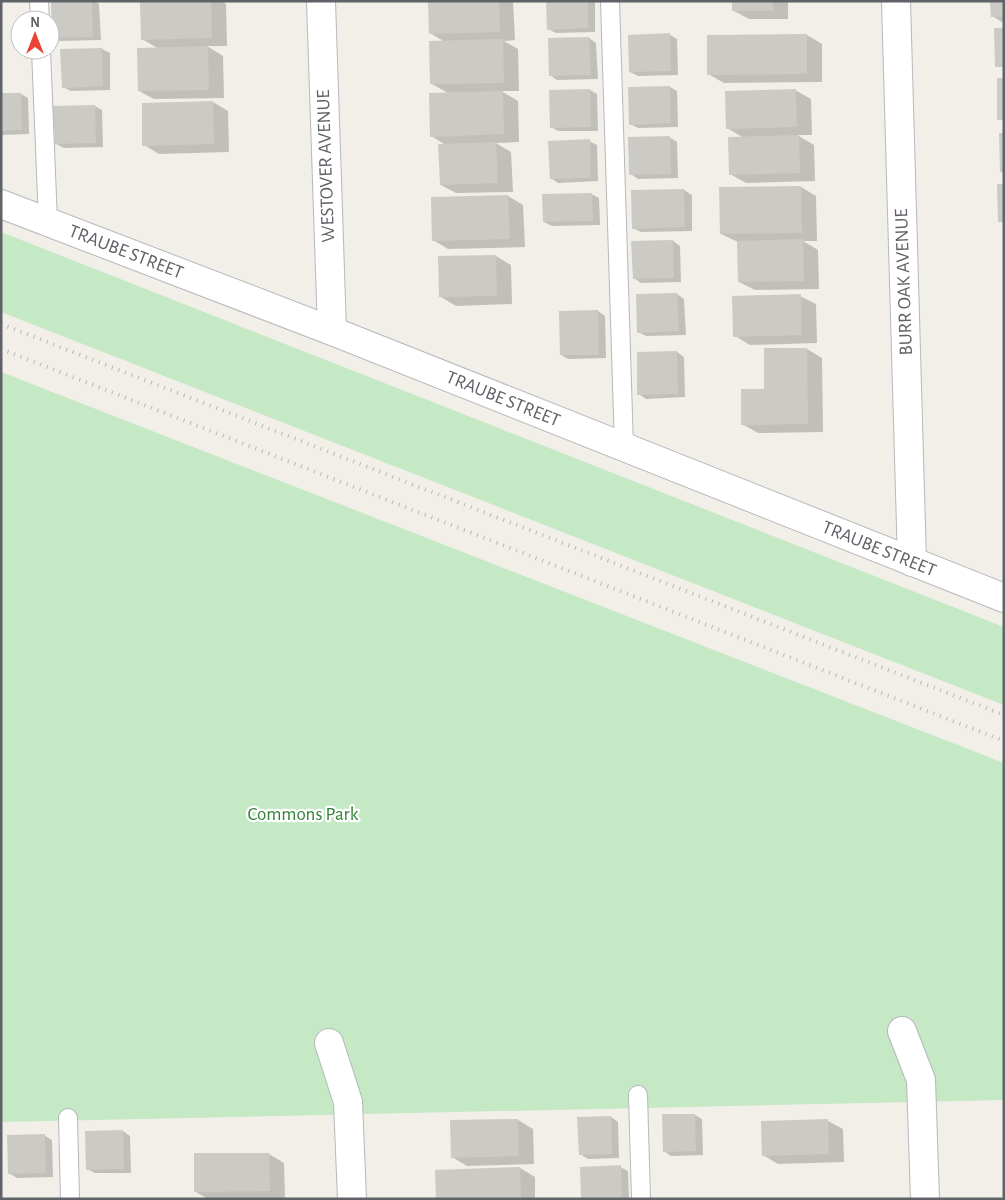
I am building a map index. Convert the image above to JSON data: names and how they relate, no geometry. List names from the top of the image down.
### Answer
{
  "streets": {
    "street": ["WESTOVER AVENUE", "TRAUBE STREET", "BURR OAK AVENUE"]
  },
  "crossings": [
    ["WESTOVER AVENUE", "TRAUBE STREET"],
    ["TRAUBE STREET", "BURR OAK AVENUE"]
  ],
  "parks": ["Commons Park"],
  "north": "top"
}
